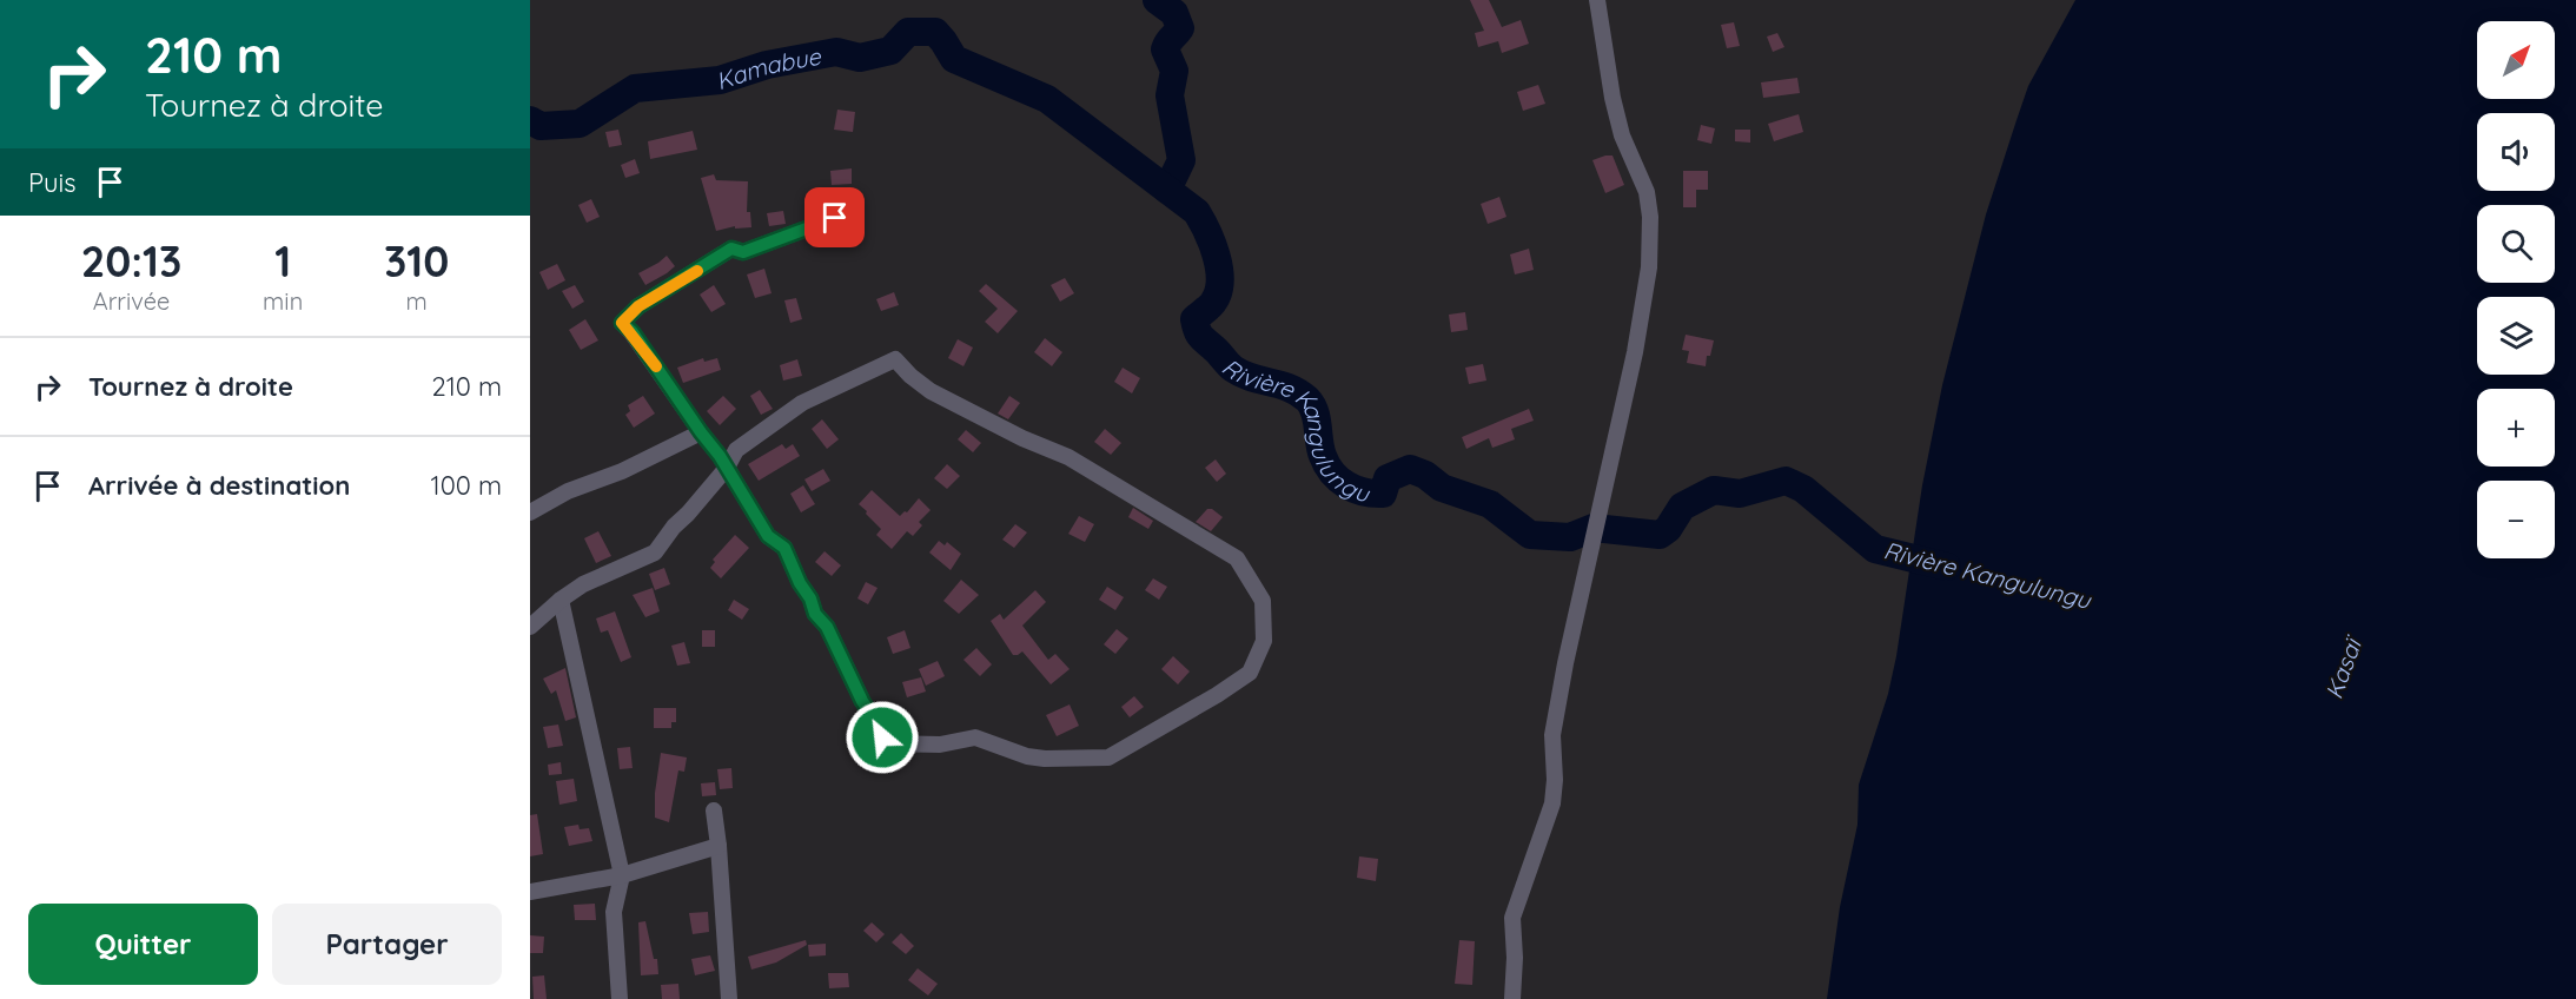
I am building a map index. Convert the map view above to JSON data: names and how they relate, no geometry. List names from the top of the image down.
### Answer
{
  "water": ["Kamabue", "Rivière Kangulungu", "Kasaï"],
  "north": "top right",
  "page": {
    "turn": ["210 m", "Tournez à droite"],
    "map_buttons": ["+", "−"],
    "then": "Puis",
    "eta": [
      "20:13",
      "Arrivée",
      "1",
      "min",
      "310",
      "m"
    ],
    "list": [
      {
        "name": "Tournez à droite",
        "value": "210 m"
      },
      {
        "name": "Arrivée à destination",
        "value": "100 m"
      }
    ],
    "buttons": ["Quitter", "Partager"]
  }
}
